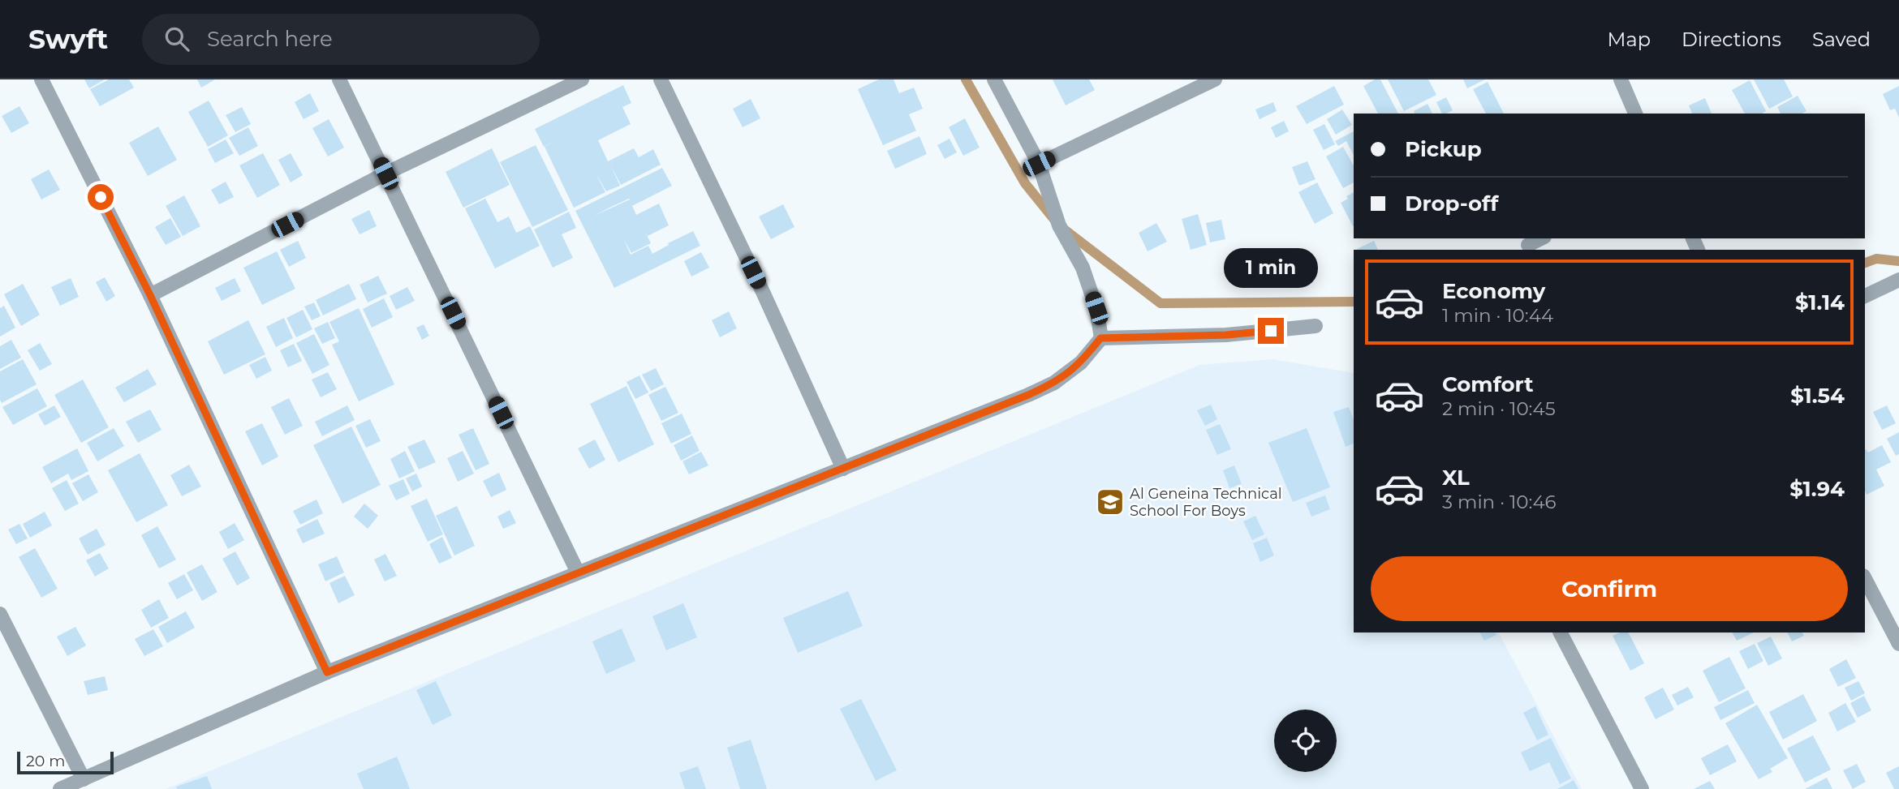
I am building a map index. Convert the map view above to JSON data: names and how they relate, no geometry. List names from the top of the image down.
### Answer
{
  "places": {
    "school or university": ["Al Geneina Technical School For Boys"]
  },
  "scale_bar": "20 m",
  "page": {
    "header": "Swyft",
    "search": "Search here",
    "nav": ["Map", "Directions", "Saved"],
    "banner": ["Pickup", "Drop-off"],
    "bubble": "1 min",
    "list": [
      {
        "name": "Economy",
        "note": "1 min · 10:44",
        "value": "$1.14"
      },
      {
        "name": "Comfort",
        "note": "2 min · 10:45",
        "value": "$1.54"
      },
      {
        "name": "XL",
        "note": "3 min · 10:46",
        "value": "$1.94"
      }
    ],
    "buttons": "Confirm",
    "scale": "20 m"
  }
}
